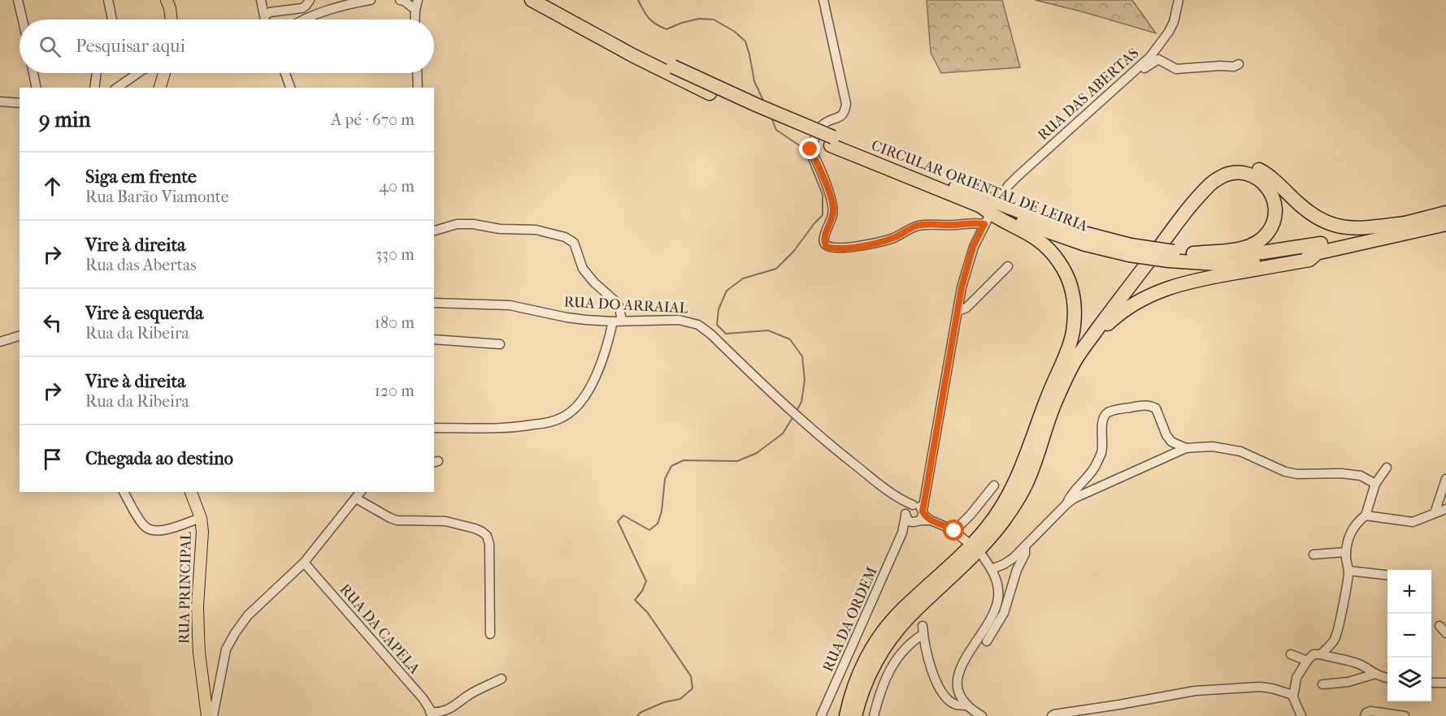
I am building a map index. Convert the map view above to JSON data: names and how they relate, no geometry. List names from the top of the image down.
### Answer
{
  "streets": {
    "highway": ["CIRCULAR ORIENTAL DE LEIRIA"],
    "main road": ["RUA PRINCIPAL"],
    "street": [
      "RUA DAS ABERTAS",
      "RUA DO ARRAIAL",
      "RUA DA ORDEM",
      "RUA DA CAPELA"
    ]
  },
  "crossings": [
    ["RUA DO ARRAIAL", "RUA DA ORDEM"]
  ],
  "page": {
    "search": "Pesquisar aqui",
    "heading": ["9 min", "A pé · 670 m"],
    "list": [
      ["Siga em frente", "Rua Barão Viamonte", "40 m"],
      ["Vire à direita", "Rua das Abertas", "330 m"],
      ["Vire à esquerda", "Rua da Ribeira", "180 m"],
      ["Vire à direita", "Rua da Ribeira", "120 m"],
      "Chegada ao destino"
    ],
    "map_buttons": ["+", "−"]
  }
}
